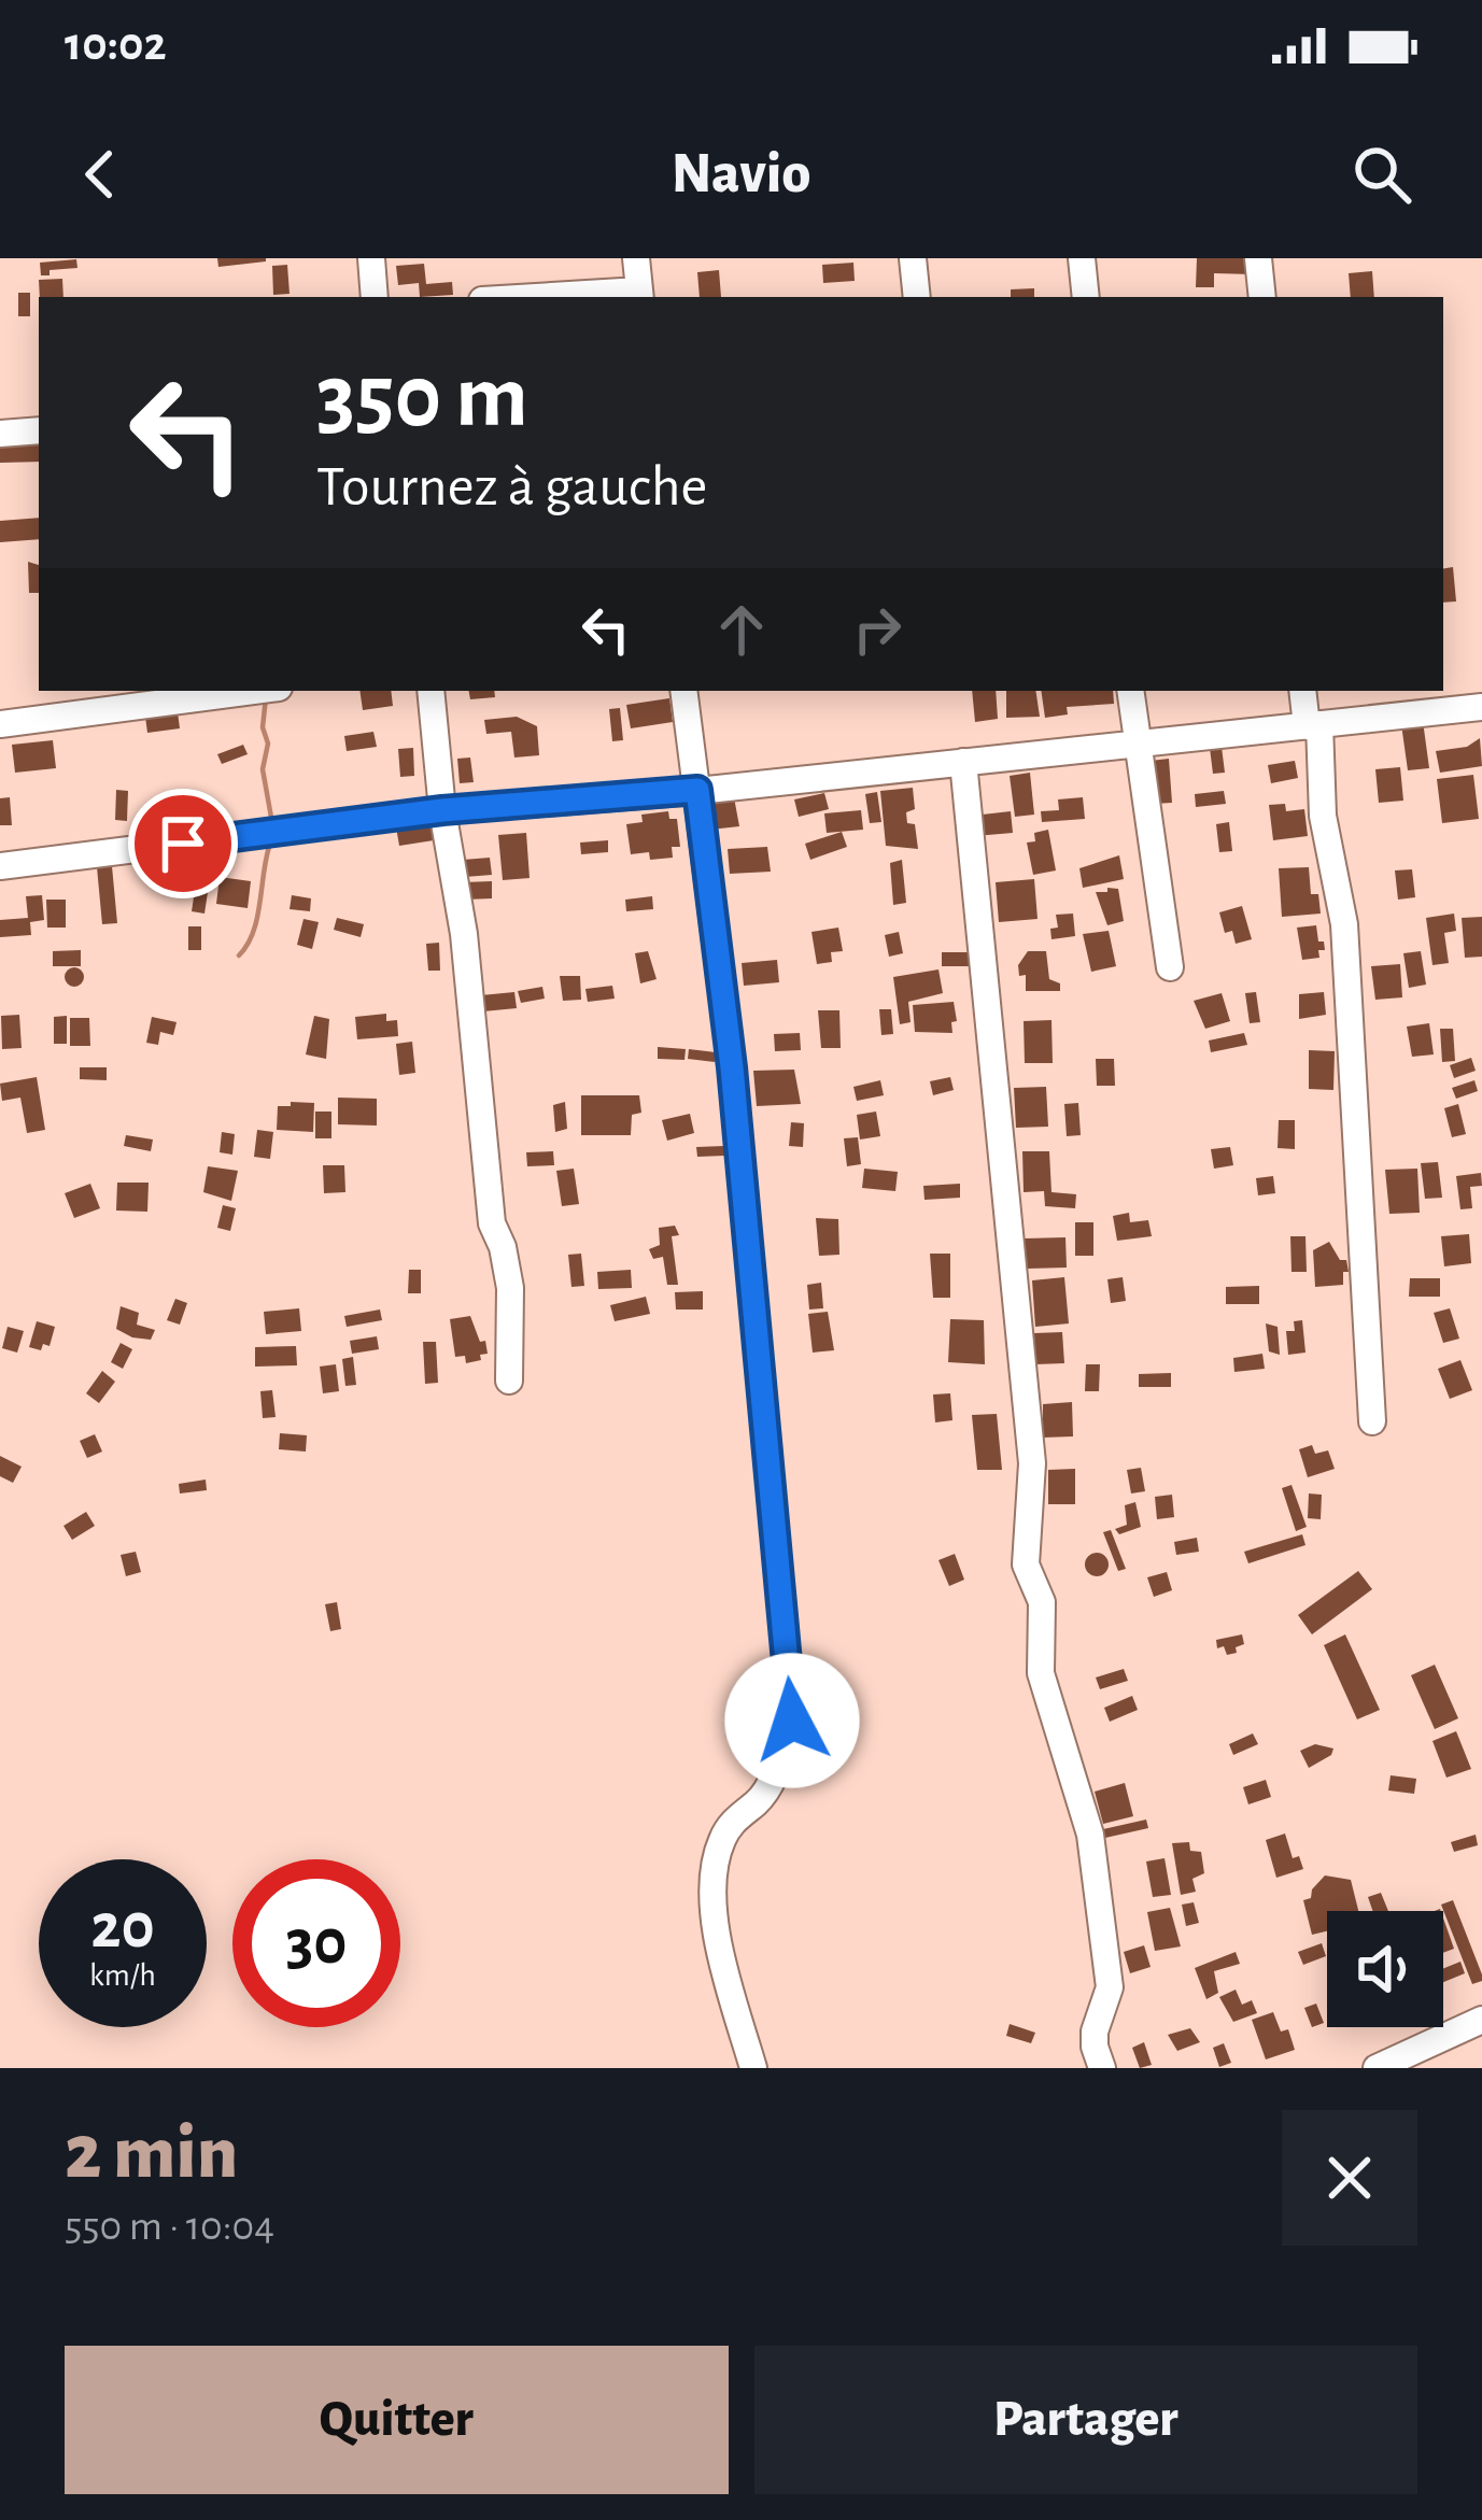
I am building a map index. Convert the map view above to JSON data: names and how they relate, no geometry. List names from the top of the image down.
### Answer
{
  "page": {
    "status": "10:02",
    "header": "Navio",
    "turn": ["350 m", "Tournez à gauche"],
    "speed": "20 km/h",
    "limit": "30",
    "heading": ["2 min", "550 m · 10:04"],
    "buttons": ["Quitter", "Partager"]
  }
}
